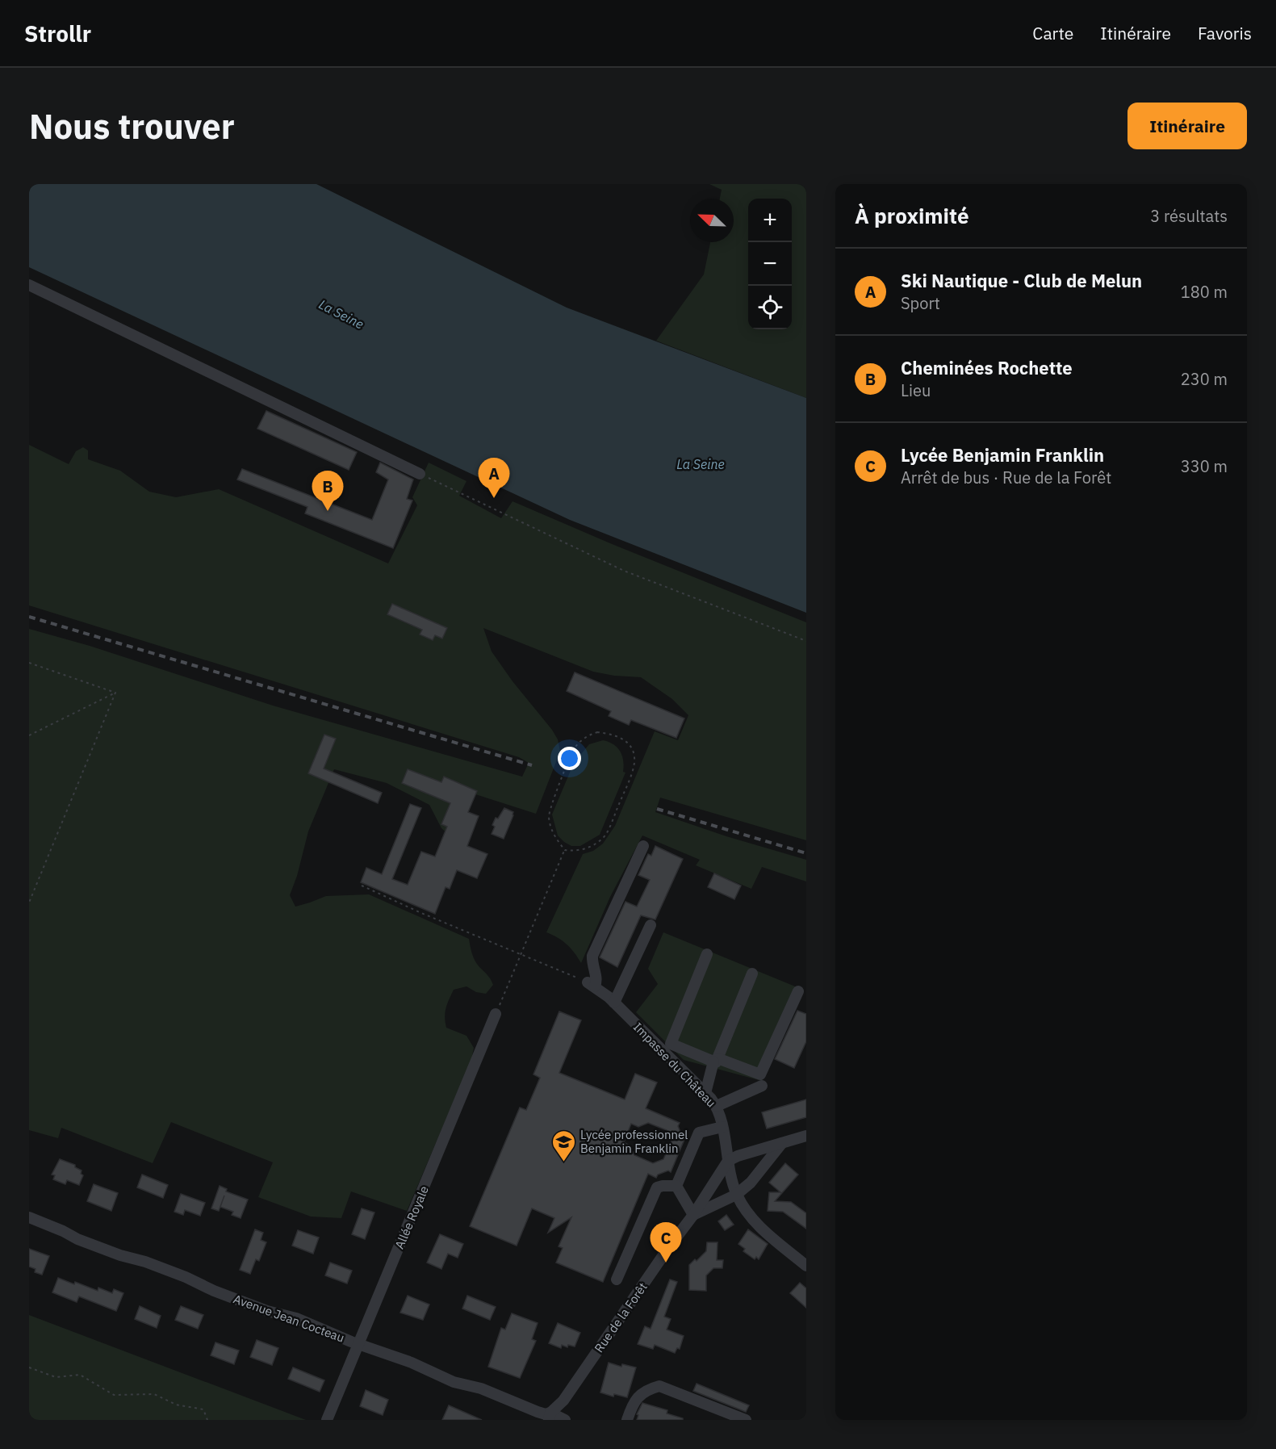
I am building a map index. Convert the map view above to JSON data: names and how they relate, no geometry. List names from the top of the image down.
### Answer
{
  "streets": {
    "street": [
      "Impasse du Château",
      "Allée Royale",
      "Rue de la Forêt",
      "Avenue Jean Cocteau"
    ]
  },
  "crossings": [
    ["Impasse du Château", "Rue de la Forêt"],
    ["Allée Royale", "Avenue Jean Cocteau"],
    ["Rue de la Forêt", "Avenue Jean Cocteau"]
  ],
  "water": ["La Seine"],
  "places": {
    "school or university": ["Lycée professionnel Benjamin Franklin"]
  },
  "north": "top left",
  "page": {
    "header": "Strollr",
    "nav": ["Carte", "Itinéraire", "Favoris"],
    "buttons": "Itinéraire",
    "title": "Nous trouver",
    "heading": ["À proximité", "3 résultats"],
    "map_buttons": ["+", "−"],
    "list": [
      {
        "mark": "A",
        "name": "Ski Nautique - Club de Melun",
        "note": "Sport",
        "value": "180 m"
      },
      {
        "mark": "B",
        "name": "Cheminées Rochette",
        "note": "Lieu",
        "value": "230 m"
      },
      {
        "mark": "C",
        "name": "Lycée Benjamin Franklin",
        "note": "Arrêt de bus · Rue de la Forêt",
        "value": "330 m"
      }
    ],
    "pins": ["A", "B", "C"]
  }
}
